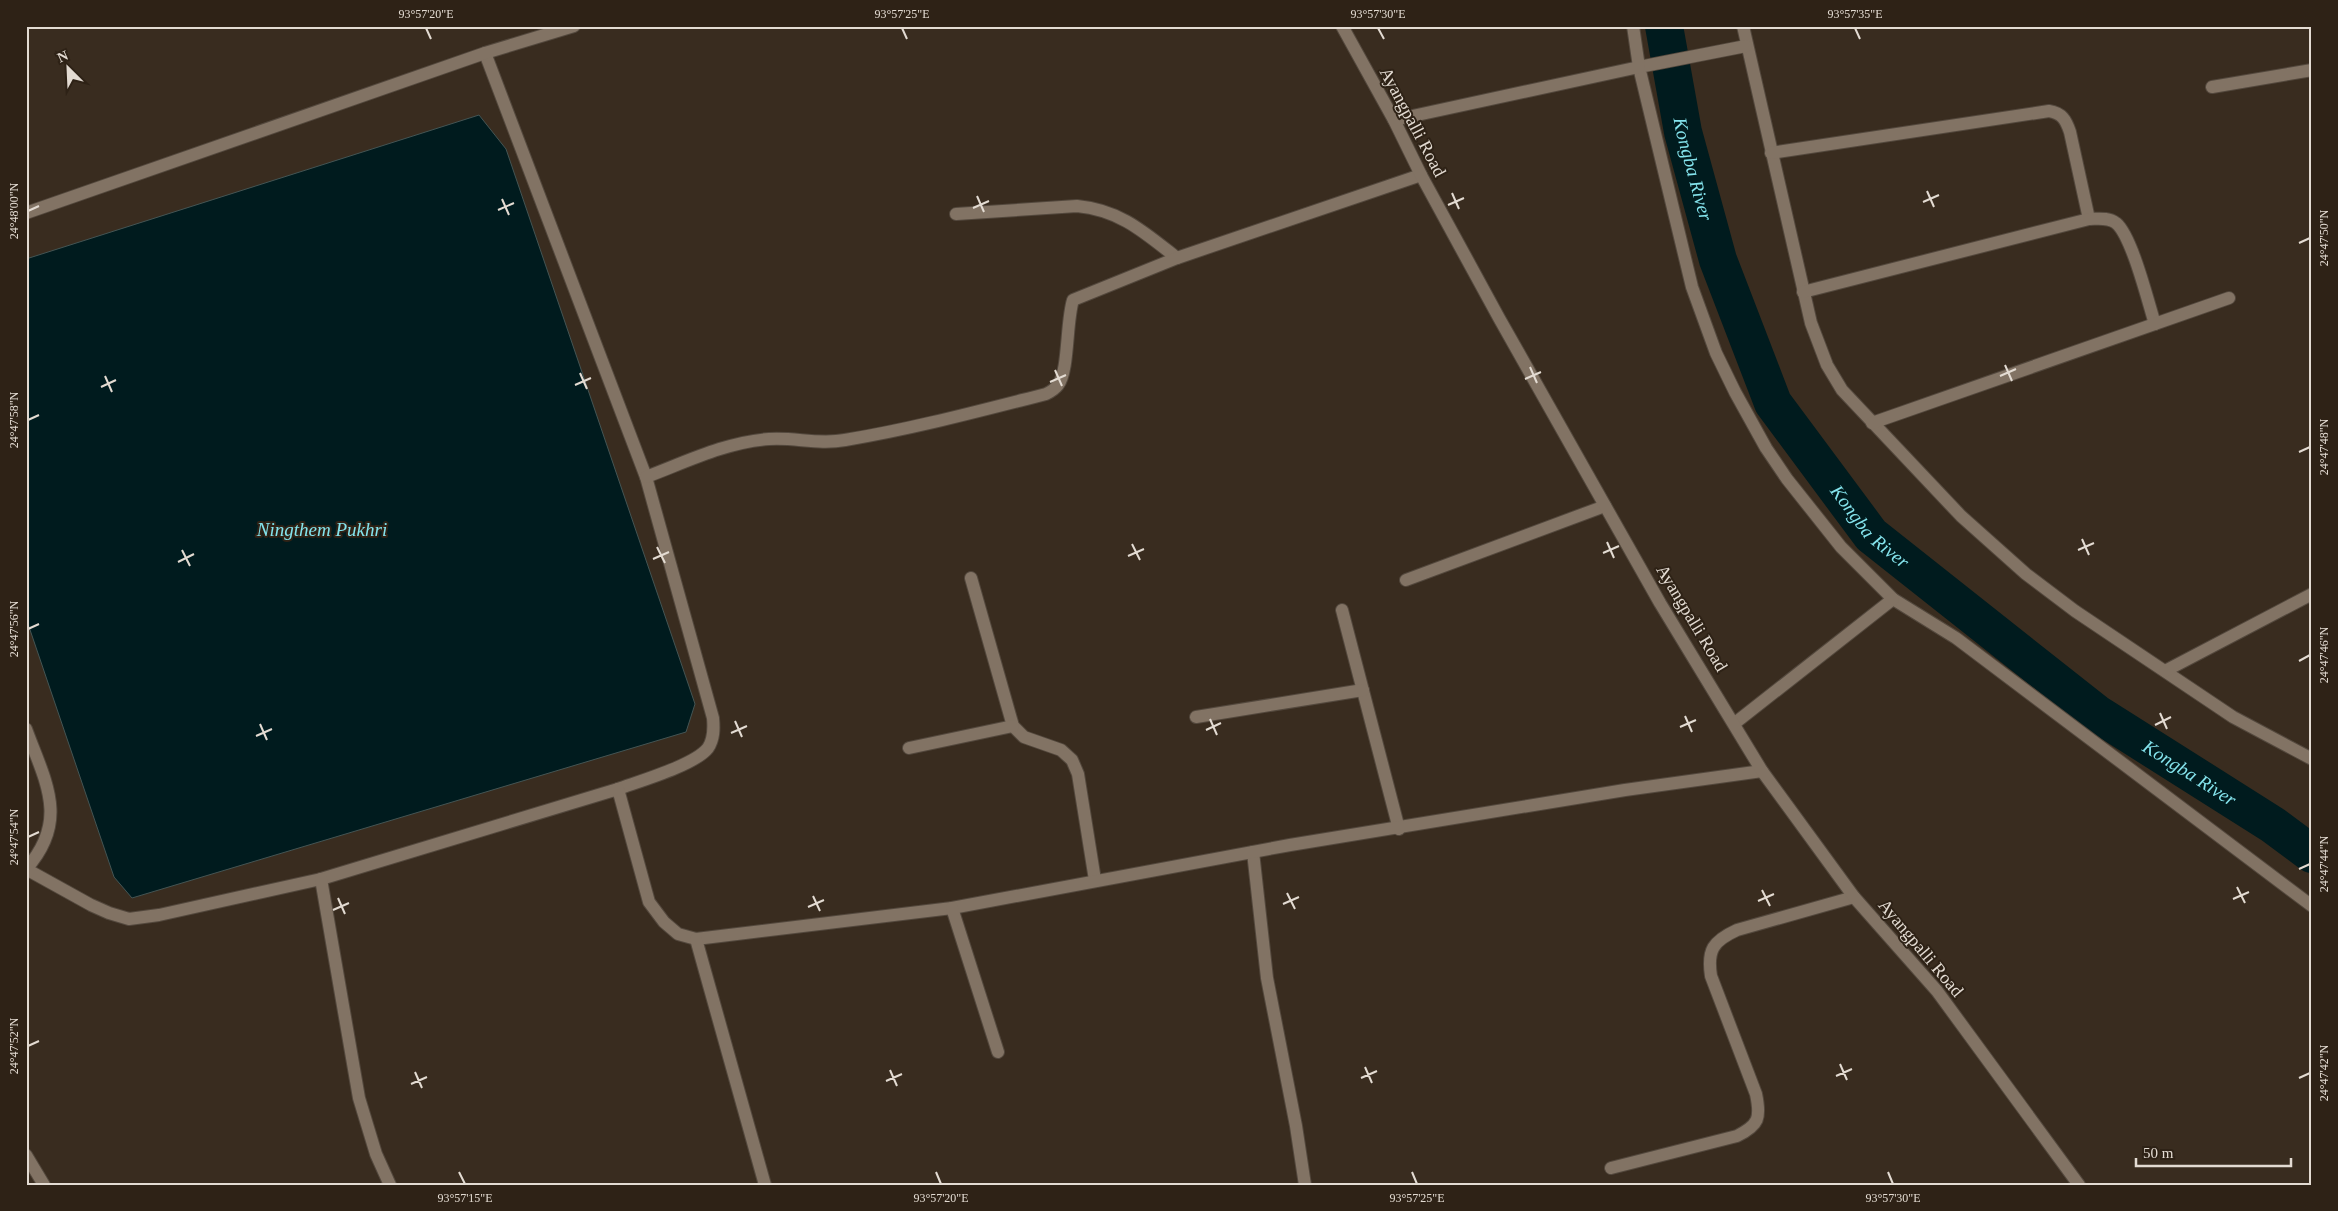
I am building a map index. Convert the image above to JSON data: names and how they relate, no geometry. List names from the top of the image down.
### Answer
{
  "streets": {
    "street": ["Ayangpalli Road"]
  },
  "water": ["Kongba River", "Ningthem Pukhri"],
  "scale_bar": "50 m",
  "north": "top left",
  "coordinates": [
    "93°57'20\"E",
    "93°57'25\"E",
    "93°57'30\"E",
    "93°57'35\"E",
    "24°48'00\"N",
    "24°47'50\"N",
    "24°47'58\"N",
    "24°47'48\"N",
    "24°47'56\"N",
    "24°47'46\"N",
    "24°47'54\"N",
    "24°47'44\"N",
    "24°47'52\"N",
    "24°47'42\"N",
    "93°57'15\"E"
  ]
}
